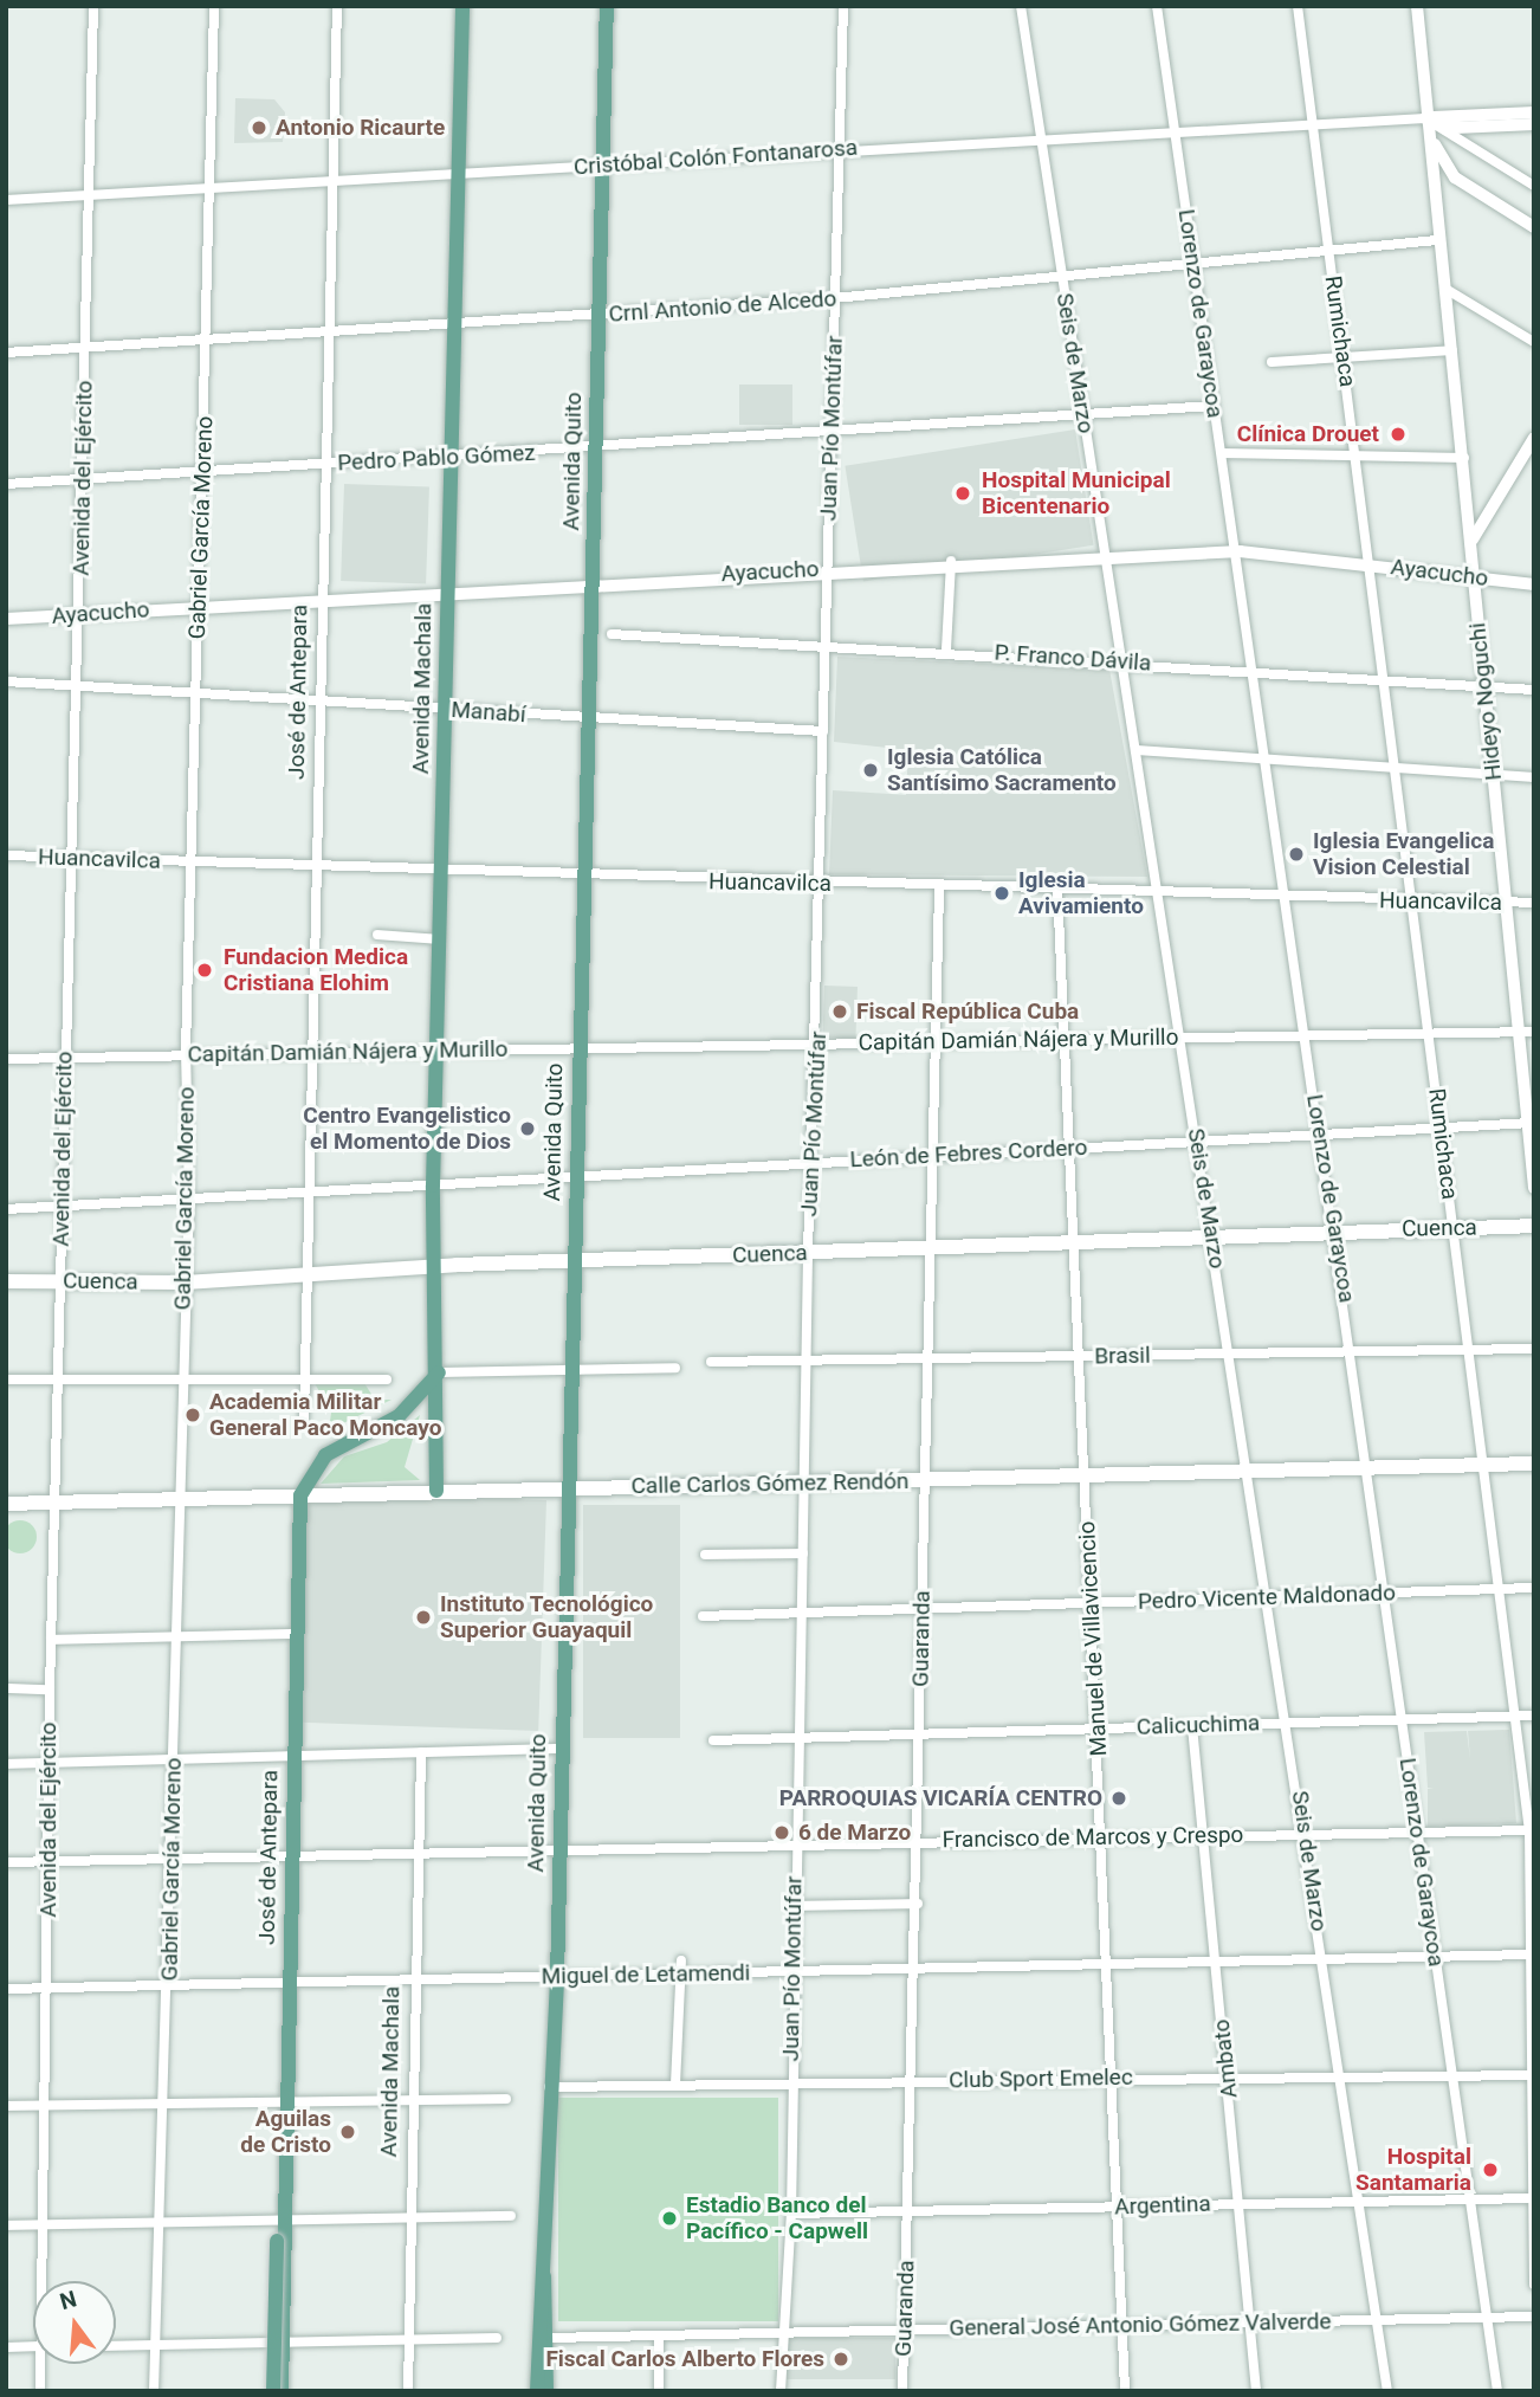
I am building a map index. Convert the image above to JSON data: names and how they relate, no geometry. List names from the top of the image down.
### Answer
{
  "streets": {
    "main road": [
      "Avenida Quito",
      "Avenida Machala",
      "José de Antepara",
      "Cuenca",
      "Calle Carlos Gómez Rendón"
    ],
    "street": [
      "Cristóbal Colón Fontanarosa",
      "Crnl Antonio de Alcedo",
      "Lorenzo de Garaycoa",
      "Rumichaca",
      "Seis de Marzo",
      "Juan Pío Montúfar",
      "Pedro Pablo Gómez",
      "Avenida del Ejército",
      "Gabriel García Moreno",
      "Ayacucho",
      "P. Franco Dávila",
      "Hideyo Noguchi",
      "Manabí",
      "Huancavilca",
      "Capitán Damián Nájera y Murillo",
      "León de Febres Cordero",
      "Brasil",
      "Pedro Vicente Maldonado",
      "Guaranda",
      "Manuel de Villavicencio",
      "Calicuchima",
      "Francisco de Marcos y Crespo",
      "Miguel de Letamendi",
      "Ambato",
      "Club Sport Emelec",
      "Argentina",
      "General José Antonio Gómez Valverde"
    ]
  },
  "crossings": [
    ["Cristóbal Colón Fontanarosa", "Lorenzo de Garaycoa"],
    ["Cristóbal Colón Fontanarosa", "Rumichaca"],
    ["Cristóbal Colón Fontanarosa", "Seis de Marzo"],
    ["Cristóbal Colón Fontanarosa", "Juan Pío Montúfar"],
    ["Cristóbal Colón Fontanarosa", "Avenida Quito"],
    ["Cristóbal Colón Fontanarosa", "Avenida del Ejército"],
    ["Cristóbal Colón Fontanarosa", "Gabriel García Moreno"],
    ["Cristóbal Colón Fontanarosa", "Avenida Machala"],
    ["Cristóbal Colón Fontanarosa", "José de Antepara"],
    ["Cristóbal Colón Fontanarosa", "Hideyo Noguchi"],
    ["Crnl Antonio de Alcedo", "Lorenzo de Garaycoa"],
    ["Crnl Antonio de Alcedo", "Rumichaca"],
    ["Crnl Antonio de Alcedo", "Seis de Marzo"],
    ["Crnl Antonio de Alcedo", "Juan Pío Montúfar"],
    ["Crnl Antonio de Alcedo", "Avenida Quito"],
    ["Crnl Antonio de Alcedo", "Avenida del Ejército"],
    ["Crnl Antonio de Alcedo", "Gabriel García Moreno"],
    ["Crnl Antonio de Alcedo", "Avenida Machala"],
    ["Crnl Antonio de Alcedo", "José de Antepara"],
    ["Crnl Antonio de Alcedo", "Hideyo Noguchi"],
    ["Lorenzo de Garaycoa", "Pedro Pablo Gómez"],
    ["Lorenzo de Garaycoa", "Ayacucho"],
    ["Lorenzo de Garaycoa", "P. Franco Dávila"],
    ["Lorenzo de Garaycoa", "Huancavilca"],
    ["Lorenzo de Garaycoa", "Capitán Damián Nájera y Murillo"],
    ["Lorenzo de Garaycoa", "León de Febres Cordero"],
    ["Lorenzo de Garaycoa", "Cuenca"],
    ["Lorenzo de Garaycoa", "Brasil"],
    ["Lorenzo de Garaycoa", "Calle Carlos Gómez Rendón"],
    ["Lorenzo de Garaycoa", "Pedro Vicente Maldonado"],
    ["Lorenzo de Garaycoa", "Calicuchima"],
    ["Lorenzo de Garaycoa", "Francisco de Marcos y Crespo"],
    ["Lorenzo de Garaycoa", "Miguel de Letamendi"],
    ["Lorenzo de Garaycoa", "Club Sport Emelec"],
    ["Lorenzo de Garaycoa", "Argentina"],
    ["Lorenzo de Garaycoa", "General José Antonio Gómez Valverde"],
    ["Rumichaca", "Ayacucho"],
    ["Rumichaca", "P. Franco Dávila"],
    ["Rumichaca", "Huancavilca"],
    ["Rumichaca", "Capitán Damián Nájera y Murillo"],
    ["Rumichaca", "León de Febres Cordero"],
    ["Rumichaca", "Cuenca"],
    ["Rumichaca", "Brasil"],
    ["Rumichaca", "Calle Carlos Gómez Rendón"],
    ["Rumichaca", "Pedro Vicente Maldonado"],
    ["Rumichaca", "Calicuchima"],
    ["Rumichaca", "Francisco de Marcos y Crespo"],
    ["Rumichaca", "Miguel de Letamendi"],
    ["Rumichaca", "Club Sport Emelec"],
    ["Rumichaca", "Argentina"],
    ["Seis de Marzo", "Pedro Pablo Gómez"],
    ["Seis de Marzo", "Ayacucho"],
    ["Seis de Marzo", "P. Franco Dávila"],
    ["Seis de Marzo", "Huancavilca"],
    ["Seis de Marzo", "Capitán Damián Nájera y Murillo"],
    ["Seis de Marzo", "León de Febres Cordero"],
    ["Seis de Marzo", "Cuenca"],
    ["Seis de Marzo", "Brasil"],
    ["Seis de Marzo", "Calle Carlos Gómez Rendón"],
    ["Seis de Marzo", "Pedro Vicente Maldonado"],
    ["Seis de Marzo", "Calicuchima"],
    ["Seis de Marzo", "Francisco de Marcos y Crespo"],
    ["Seis de Marzo", "Miguel de Letamendi"],
    ["Seis de Marzo", "Club Sport Emelec"],
    ["Seis de Marzo", "Argentina"],
    ["Seis de Marzo", "General José Antonio Gómez Valverde"],
    ["Juan Pío Montúfar", "Pedro Pablo Gómez"],
    ["Juan Pío Montúfar", "Ayacucho"],
    ["Juan Pío Montúfar", "P. Franco Dávila"],
    ["Juan Pío Montúfar", "Manabí"],
    ["Juan Pío Montúfar", "Huancavilca"],
    ["Juan Pío Montúfar", "Capitán Damián Nájera y Murillo"],
    ["Juan Pío Montúfar", "León de Febres Cordero"],
    ["Juan Pío Montúfar", "Cuenca"],
    ["Juan Pío Montúfar", "Brasil"],
    ["Juan Pío Montúfar", "Calle Carlos Gómez Rendón"],
    ["Juan Pío Montúfar", "Pedro Vicente Maldonado"],
    ["Juan Pío Montúfar", "Calicuchima"],
    ["Juan Pío Montúfar", "Francisco de Marcos y Crespo"],
    ["Juan Pío Montúfar", "Miguel de Letamendi"],
    ["Juan Pío Montúfar", "Club Sport Emelec"],
    ["Juan Pío Montúfar", "Argentina"],
    ["Juan Pío Montúfar", "General José Antonio Gómez Valverde"],
    ["Pedro Pablo Gómez", "Avenida Quito"],
    ["Pedro Pablo Gómez", "Avenida del Ejército"],
    ["Pedro Pablo Gómez", "Gabriel García Moreno"],
    ["Pedro Pablo Gómez", "Avenida Machala"],
    ["Pedro Pablo Gómez", "José de Antepara"],
    ["Avenida Quito", "Ayacucho"],
    ["Avenida Quito", "Manabí"],
    ["Avenida Quito", "Huancavilca"],
    ["Avenida Quito", "Capitán Damián Nájera y Murillo"],
    ["Avenida Quito", "León de Febres Cordero"],
    ["Avenida Quito", "Cuenca"],
    ["Avenida Quito", "Calle Carlos Gómez Rendón"],
    ["Avenida Quito", "Francisco de Marcos y Crespo"],
    ["Avenida Quito", "Miguel de Letamendi"],
    ["Avenida Quito", "Club Sport Emelec"],
    ["Avenida Quito", "General José Antonio Gómez Valverde"],
    ["Avenida del Ejército", "Ayacucho"],
    ["Avenida del Ejército", "Manabí"],
    ["Avenida del Ejército", "Huancavilca"],
    ["Avenida del Ejército", "Capitán Damián Nájera y Murillo"],
    ["Avenida del Ejército", "León de Febres Cordero"],
    ["Avenida del Ejército", "Cuenca"],
    ["Avenida del Ejército", "Calle Carlos Gómez Rendón"],
    ["Avenida del Ejército", "Francisco de Marcos y Crespo"],
    ["Avenida del Ejército", "Miguel de Letamendi"],
    ["Gabriel García Moreno", "Ayacucho"],
    ["Gabriel García Moreno", "Manabí"],
    ["Gabriel García Moreno", "Huancavilca"],
    ["Gabriel García Moreno", "Capitán Damián Nájera y Murillo"],
    ["Gabriel García Moreno", "León de Febres Cordero"],
    ["Gabriel García Moreno", "Cuenca"],
    ["Gabriel García Moreno", "Calle Carlos Gómez Rendón"],
    ["Gabriel García Moreno", "Francisco de Marcos y Crespo"],
    ["Gabriel García Moreno", "Miguel de Letamendi"],
    ["Ayacucho", "Avenida Machala"],
    ["Ayacucho", "José de Antepara"],
    ["Ayacucho", "Hideyo Noguchi"],
    ["P. Franco Dávila", "Hideyo Noguchi"],
    ["Avenida Machala", "Manabí"],
    ["Avenida Machala", "Huancavilca"],
    ["Avenida Machala", "Capitán Damián Nájera y Murillo"],
    ["Avenida Machala", "León de Febres Cordero"],
    ["Avenida Machala", "Cuenca"],
    ["Avenida Machala", "Calle Carlos Gómez Rendón"],
    ["Avenida Machala", "Francisco de Marcos y Crespo"],
    ["Avenida Machala", "Miguel de Letamendi"],
    ["José de Antepara", "Manabí"],
    ["José de Antepara", "Huancavilca"],
    ["José de Antepara", "Capitán Damián Nájera y Murillo"],
    ["José de Antepara", "León de Febres Cordero"],
    ["José de Antepara", "Cuenca"],
    ["José de Antepara", "Calle Carlos Gómez Rendón"],
    ["José de Antepara", "Francisco de Marcos y Crespo"],
    ["José de Antepara", "Miguel de Letamendi"],
    ["Hideyo Noguchi", "Huancavilca"],
    ["Hideyo Noguchi", "Capitán Damián Nájera y Murillo"],
    ["Hideyo Noguchi", "León de Febres Cordero"],
    ["Huancavilca", "Guaranda"],
    ["Huancavilca", "Manuel de Villavicencio"],
    ["Capitán Damián Nájera y Murillo", "Guaranda"],
    ["Capitán Damián Nájera y Murillo", "Manuel de Villavicencio"],
    ["León de Febres Cordero", "Guaranda"],
    ["León de Febres Cordero", "Manuel de Villavicencio"],
    ["Cuenca", "Guaranda"],
    ["Cuenca", "Manuel de Villavicencio"],
    ["Brasil", "Guaranda"],
    ["Brasil", "Manuel de Villavicencio"],
    ["Calle Carlos Gómez Rendón", "Guaranda"],
    ["Calle Carlos Gómez Rendón", "Manuel de Villavicencio"],
    ["Pedro Vicente Maldonado", "Guaranda"],
    ["Pedro Vicente Maldonado", "Manuel de Villavicencio"],
    ["Guaranda", "Calicuchima"],
    ["Guaranda", "Francisco de Marcos y Crespo"],
    ["Guaranda", "Miguel de Letamendi"],
    ["Guaranda", "Club Sport Emelec"],
    ["Guaranda", "Argentina"],
    ["Guaranda", "General José Antonio Gómez Valverde"],
    ["Manuel de Villavicencio", "Calicuchima"],
    ["Manuel de Villavicencio", "Francisco de Marcos y Crespo"],
    ["Manuel de Villavicencio", "Miguel de Letamendi"],
    ["Manuel de Villavicencio", "Club Sport Emelec"],
    ["Manuel de Villavicencio", "Argentina"],
    ["Manuel de Villavicencio", "General José Antonio Gómez Valverde"],
    ["Calicuchima", "Ambato"],
    ["Francisco de Marcos y Crespo", "Ambato"],
    ["Miguel de Letamendi", "Ambato"],
    ["Ambato", "Club Sport Emelec"],
    ["Ambato", "Argentina"],
    ["Ambato", "General José Antonio Gómez Valverde"]
  ],
  "places": [
    "Antonio Ricaurte",
    "Clínica Drouet",
    "Hospital Municipal Bicentenario",
    "Iglesia Católica Santísimo Sacramento",
    "Iglesia Evangelica Vision Celestial",
    "Iglesia Avivamiento",
    "Fundacion Medica Cristiana Elohim",
    "Fiscal República Cuba",
    "Centro Evangelistico el Momento de Dios",
    "Academia Militar General Paco Moncayo",
    "Instituto Tecnológico Superior Guayaquil",
    "PARROQUIAS VICARÍA CENTRO",
    "6 de Marzo",
    "Aguilas de Cristo",
    "Hospital Santamaria",
    "Estadio Banco del Pacífico - Capwell",
    "Fiscal Carlos Alberto Flores"
  ],
  "north": "top"
}
